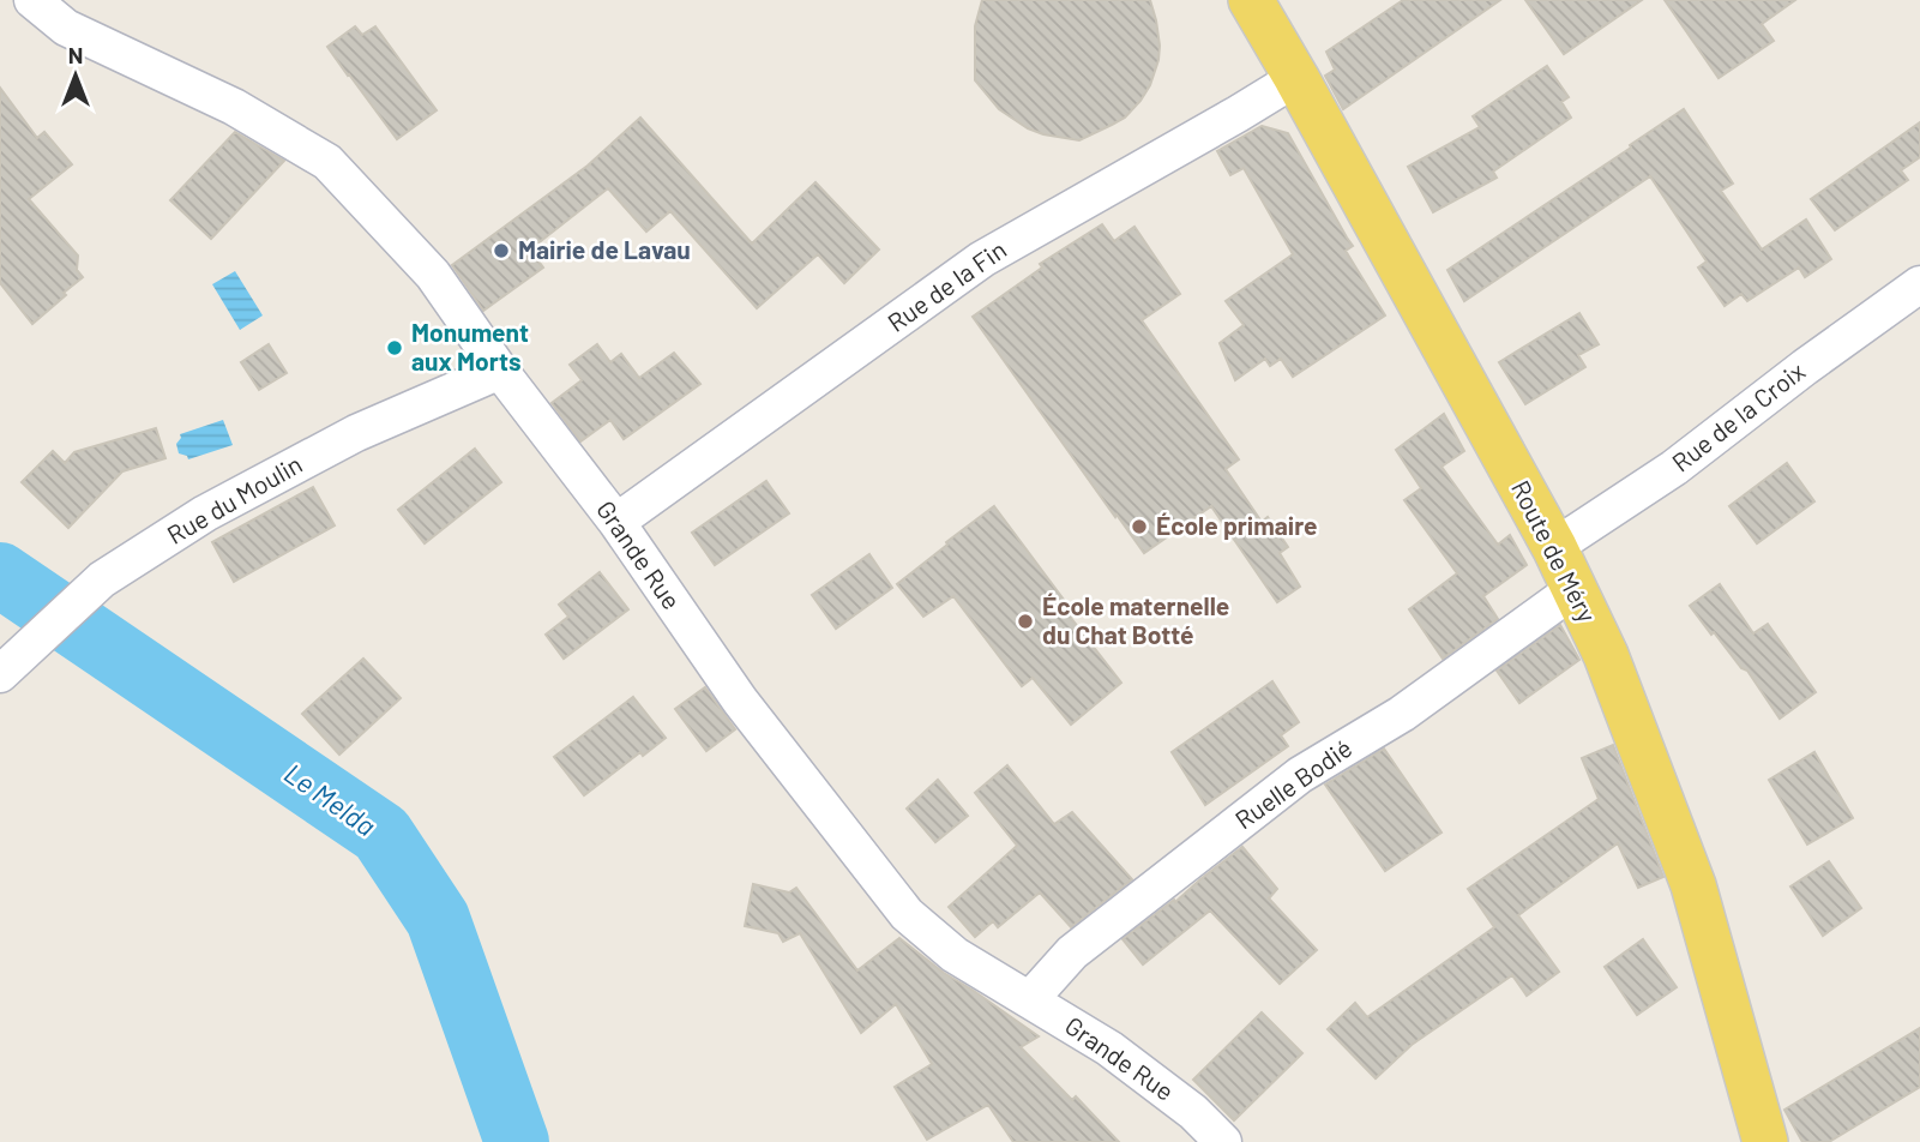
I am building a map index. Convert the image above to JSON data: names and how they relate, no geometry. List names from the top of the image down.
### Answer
{
  "streets": {
    "main road": ["Route de Méry"],
    "street": [
      "Rue de la Fin",
      "Rue de la Croix",
      "Rue du Moulin",
      "Grande Rue",
      "Ruelle Bodié"
    ]
  },
  "crossings": [
    ["Rue de la Fin", "Route de Méry"],
    ["Rue de la Fin", "Grande Rue"],
    ["Rue de la Croix", "Route de Méry"],
    ["Rue du Moulin", "Grande Rue"],
    ["Route de Méry", "Ruelle Bodié"],
    ["Grande Rue", "Ruelle Bodié"]
  ],
  "water": ["Le Melda"],
  "places": [
    "Mairie de Lavau",
    "Monument aux Morts",
    "École primaire",
    "École maternelle du Chat Botté"
  ],
  "north": "top"
}
